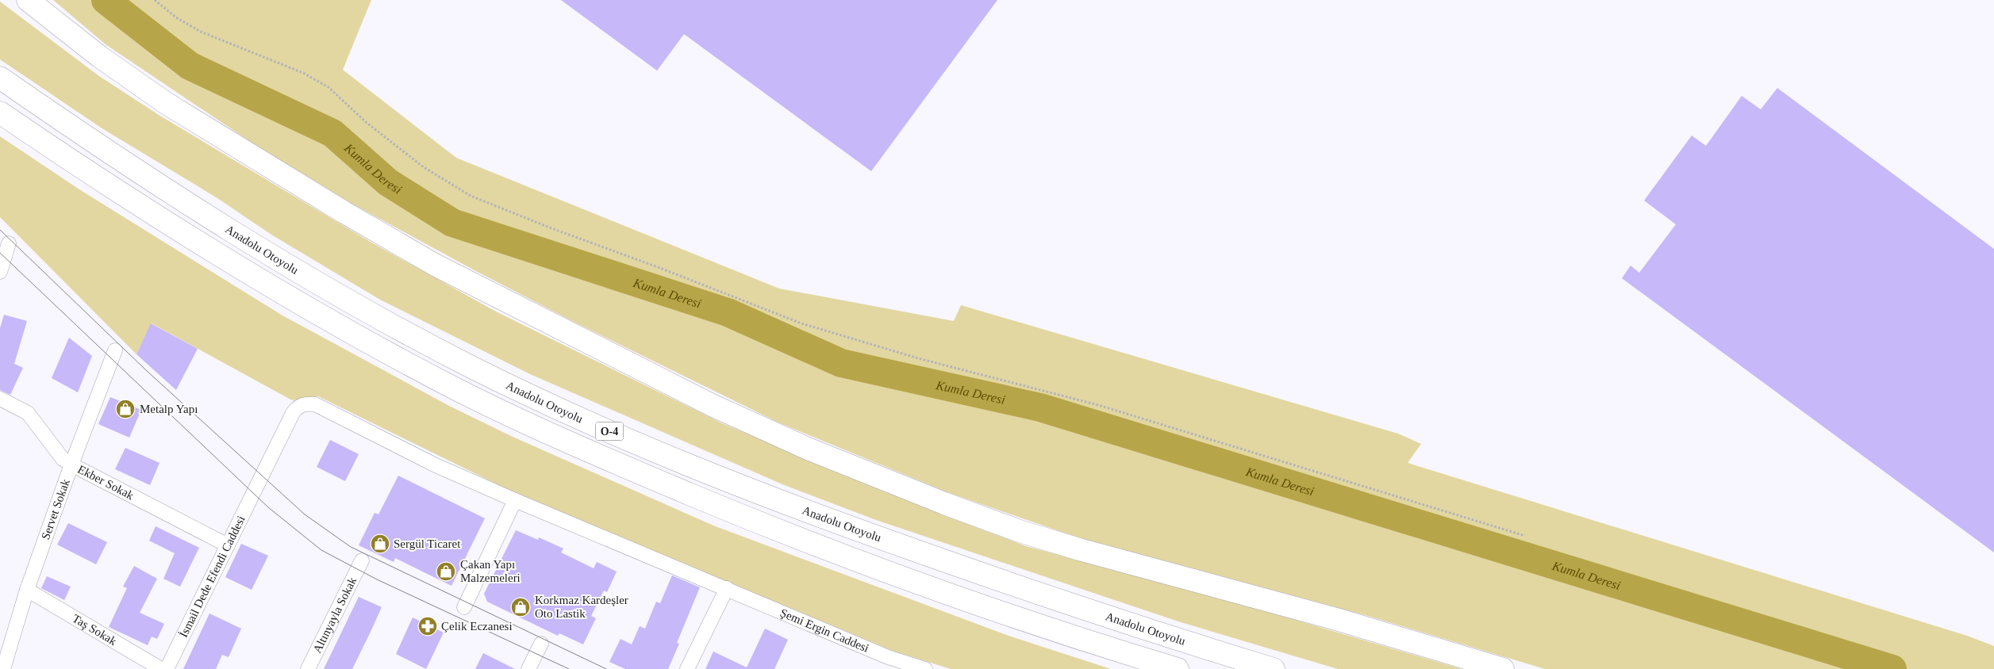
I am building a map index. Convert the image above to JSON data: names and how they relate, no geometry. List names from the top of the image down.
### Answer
{
  "streets": {
    "main road": ["Anadolu Otoyolu", "O-4"],
    "street": [
      "Ekber Sokak",
      "Servet Sokak",
      "İsmail Dede Efendi Caddesi",
      "Altınyayla Sokak",
      "Taş Sokak",
      "Şemi Ergin Caddesi"
    ]
  },
  "crossings": [
    ["Ekber Sokak", "Servet Sokak"],
    ["Ekber Sokak", "İsmail Dede Efendi Caddesi"],
    ["Servet Sokak", "Taş Sokak"],
    ["İsmail Dede Efendi Caddesi", "Şemi Ergin Caddesi"]
  ],
  "water": ["Kumla Deresi"],
  "places": {
    "shop": [
      "Metalp Yapı",
      "Sergül Ticaret",
      "Çakan Yapı Malzemeleri",
      "Korkmaz Kardeşler Oto Lastik"
    ],
    "pharmacy": ["Çelik Eczanesi"]
  }
}
